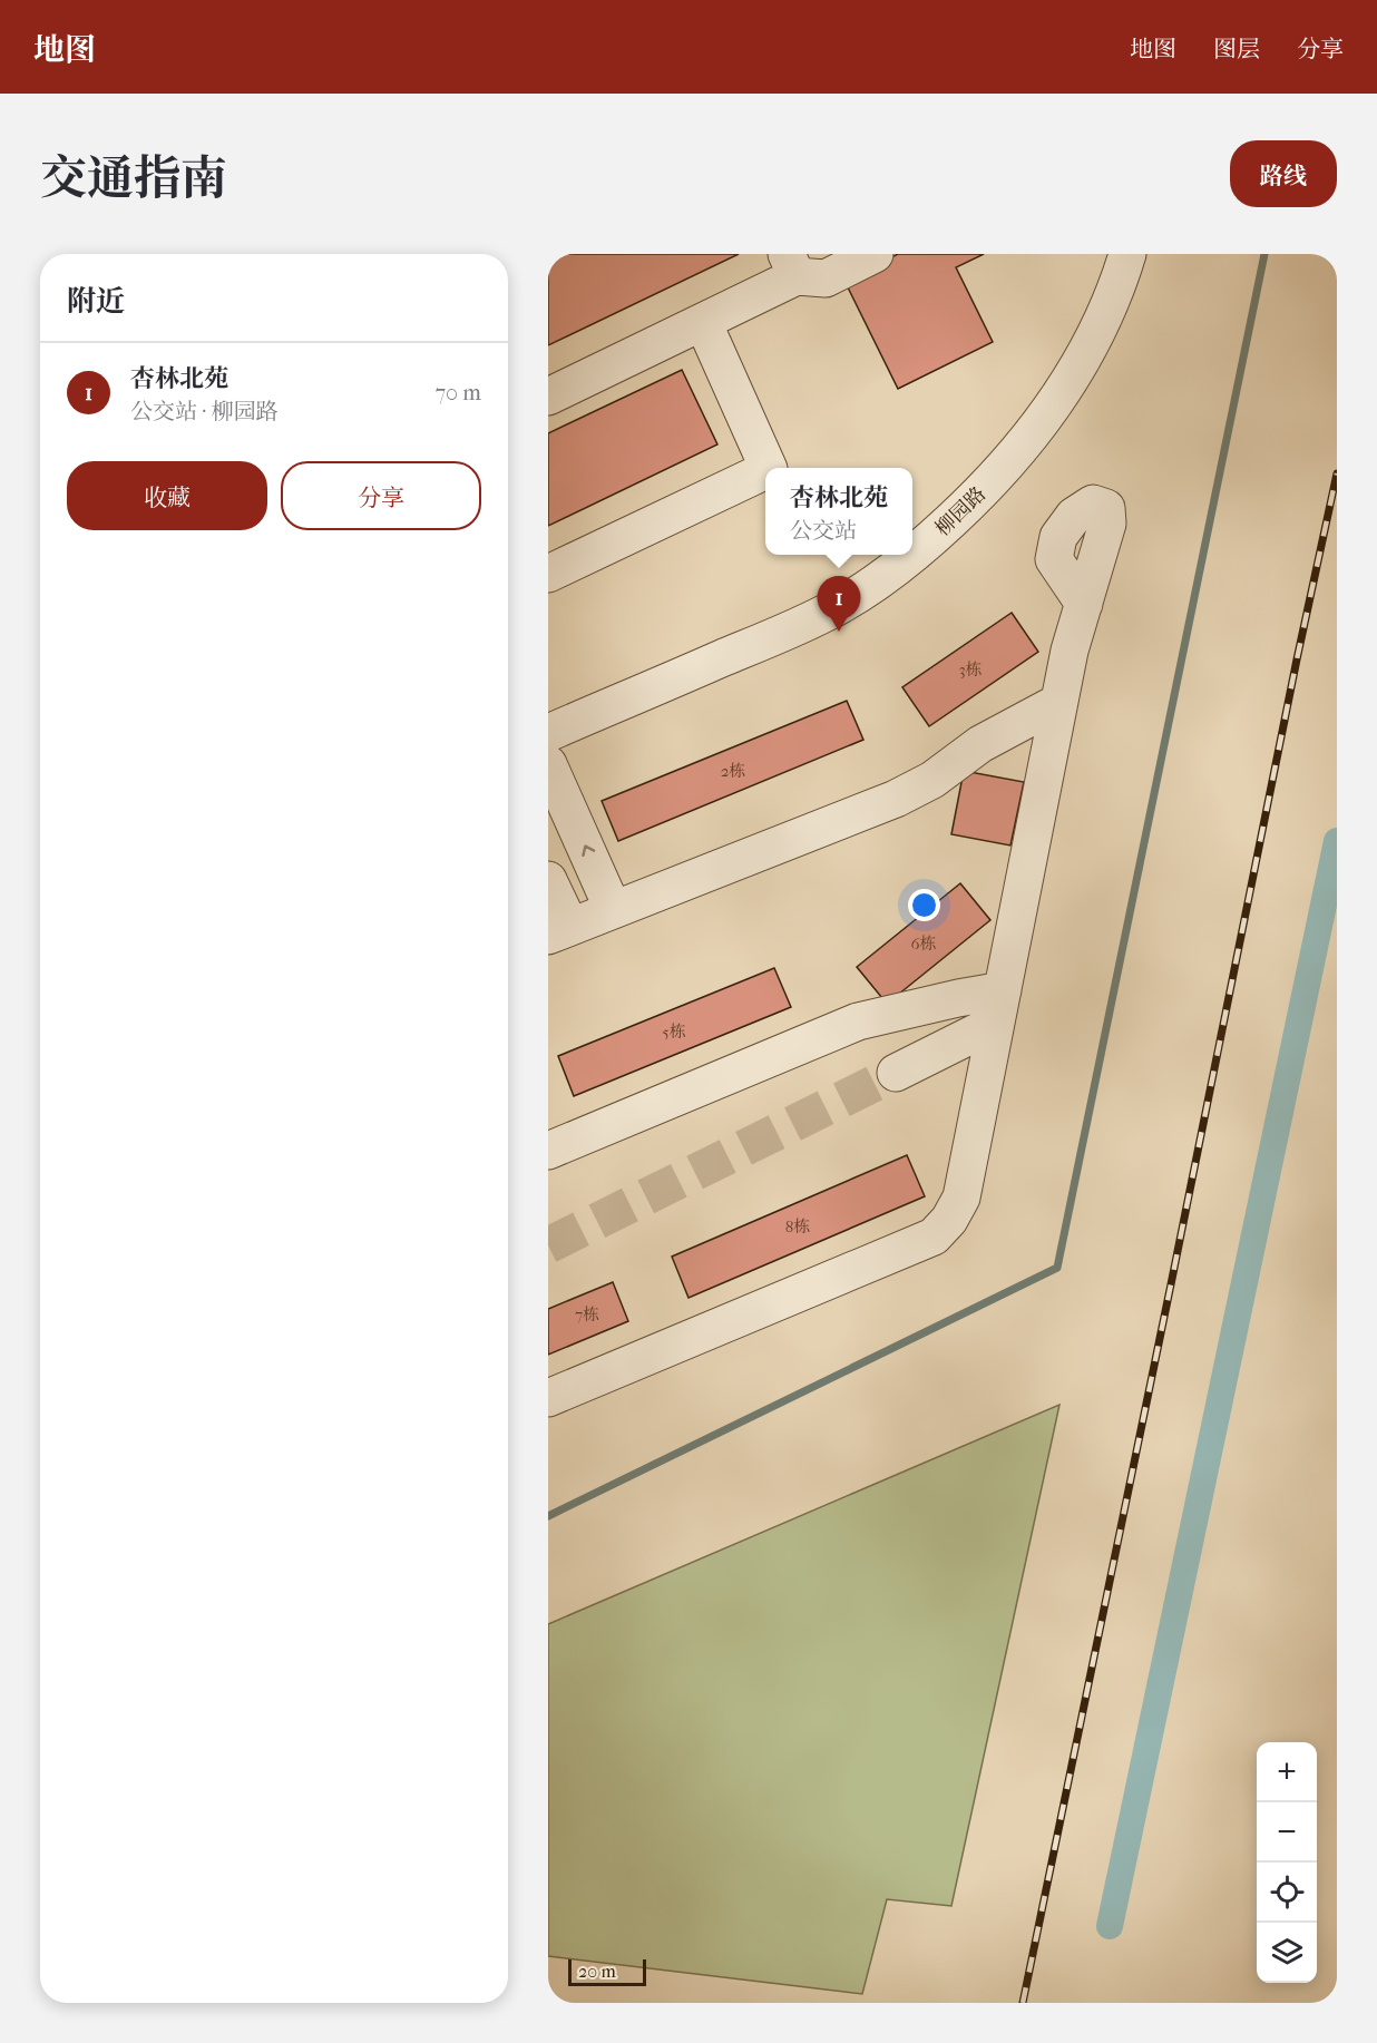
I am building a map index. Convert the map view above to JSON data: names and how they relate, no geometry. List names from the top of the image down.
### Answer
{
  "streets": {
    "street": ["柳园路"]
  },
  "house_numbers": [
    "3栋",
    "2栋",
    "6栋",
    "5栋",
    "8栋",
    "7栋"
  ],
  "scale_bar": "20 m",
  "page": {
    "header": "地图",
    "nav": ["地图", "图层", "分享"],
    "title": "交通指南",
    "buttons": [
      "路线",
      ["收藏", "分享"]
    ],
    "heading": "附近",
    "list": [
      {
        "mark": "1",
        "name": "杏林北苑",
        "note": "公交站 · 柳园路",
        "value": "70 m"
      }
    ],
    "popup": ["杏林北苑", "公交站"],
    "pins": "1",
    "map_buttons": ["+", "−"],
    "scale": "20 m"
  }
}
